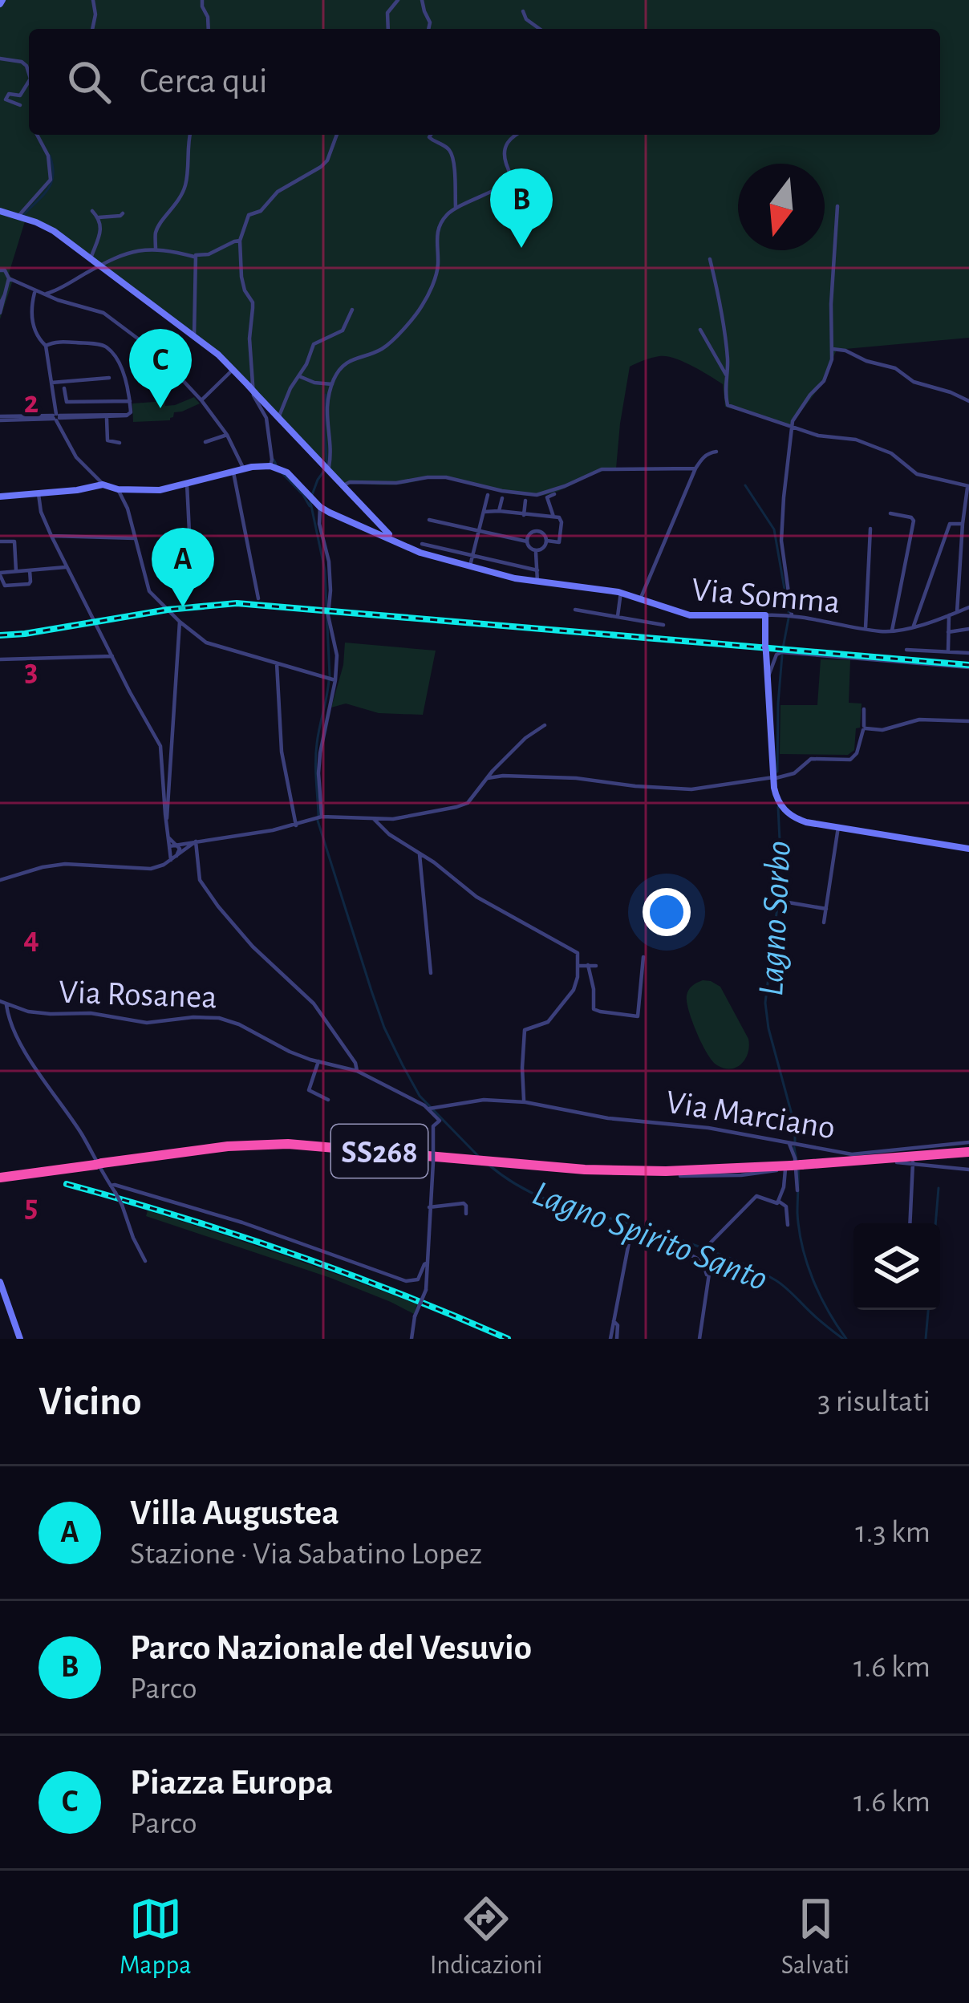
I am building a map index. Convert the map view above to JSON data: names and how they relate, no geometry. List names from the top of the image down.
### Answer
{
  "streets": {
    "highway": ["SS268"],
    "main road": ["Via Somma"],
    "street": ["Via Rosanea", "Via Marciano"]
  },
  "crossings": [
    ["Via Rosanea", "Via Marciano"]
  ],
  "water": ["Lagno Sorbo", "Lagno Spirito Santo"],
  "north": "bottom",
  "page": {
    "search": "Cerca qui",
    "pins": ["B", "C", "A"],
    "heading": ["Vicino", "3 risultati"],
    "list": [
      {
        "mark": "A",
        "name": "Villa Augustea",
        "note": "Stazione · Via Sabatino Lopez",
        "value": "1.3 km"
      },
      {
        "mark": "B",
        "name": "Parco Nazionale del Vesuvio",
        "note": "Parco",
        "value": "1.6 km"
      },
      {
        "mark": "C",
        "name": "Piazza Europa",
        "note": "Parco",
        "value": "1.6 km"
      }
    ],
    "nav": ["Mappa", "Indicazioni", "Salvati"]
  },
  "grid": {
    "rows": [
      "2",
      "3",
      "4",
      "5"
    ]
  }
}
